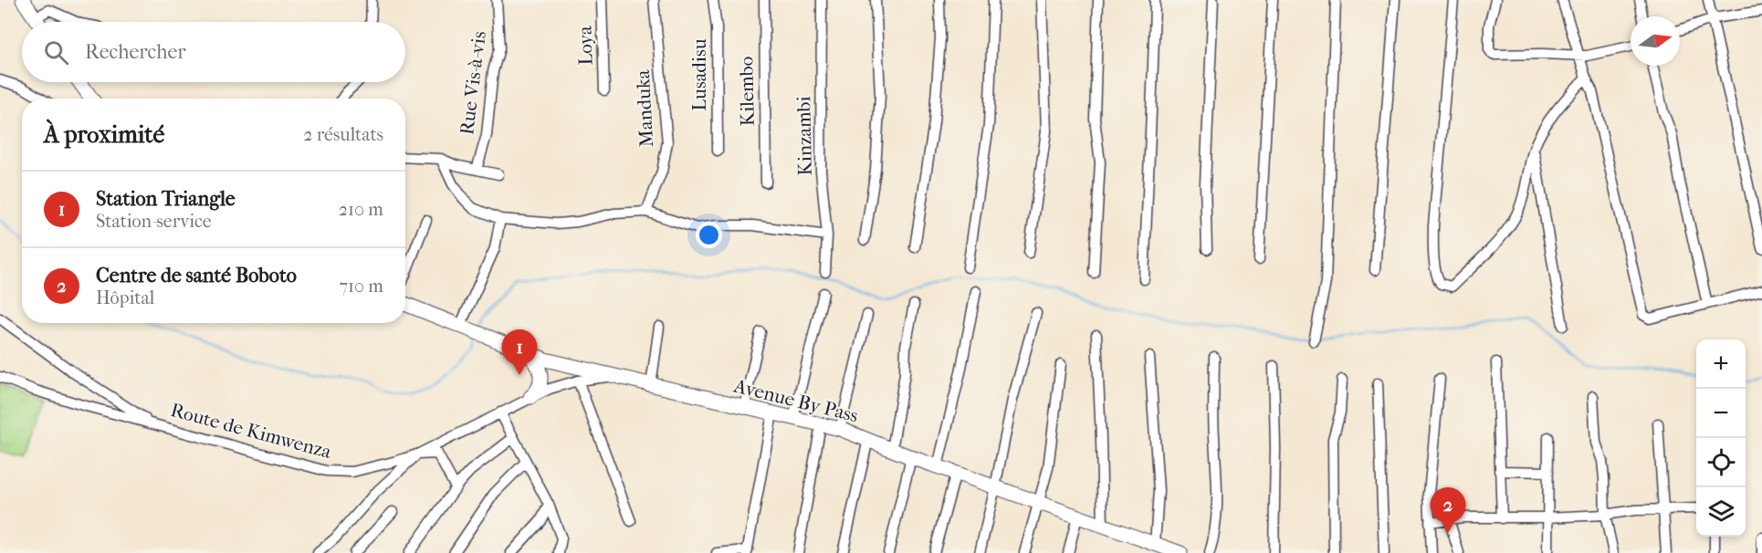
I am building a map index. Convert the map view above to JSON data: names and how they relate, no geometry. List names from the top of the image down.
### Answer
{
  "streets": {
    "highway": ["Avenue By Pass"],
    "street": [
      "Loya",
      "Lusadisu",
      "Rue Vis-à-vis",
      "Kilembo",
      "Manduka",
      "Kinzambi",
      "Route de Kimwenza"
    ]
  },
  "crossings": [
    ["Avenue By Pass", "Route de Kimwenza"]
  ],
  "north": "right",
  "page": {
    "search": "Rechercher",
    "heading": ["À proximité", "2 résultats"],
    "list": [
      {
        "mark": "1",
        "name": "Station Triangle",
        "note": "Station-service",
        "value": "210 m"
      },
      {
        "mark": "2",
        "name": "Centre de santé Boboto",
        "note": "Hôpital",
        "value": "710 m"
      }
    ],
    "pins": ["1", "2"],
    "map_buttons": ["+", "−"]
  }
}
